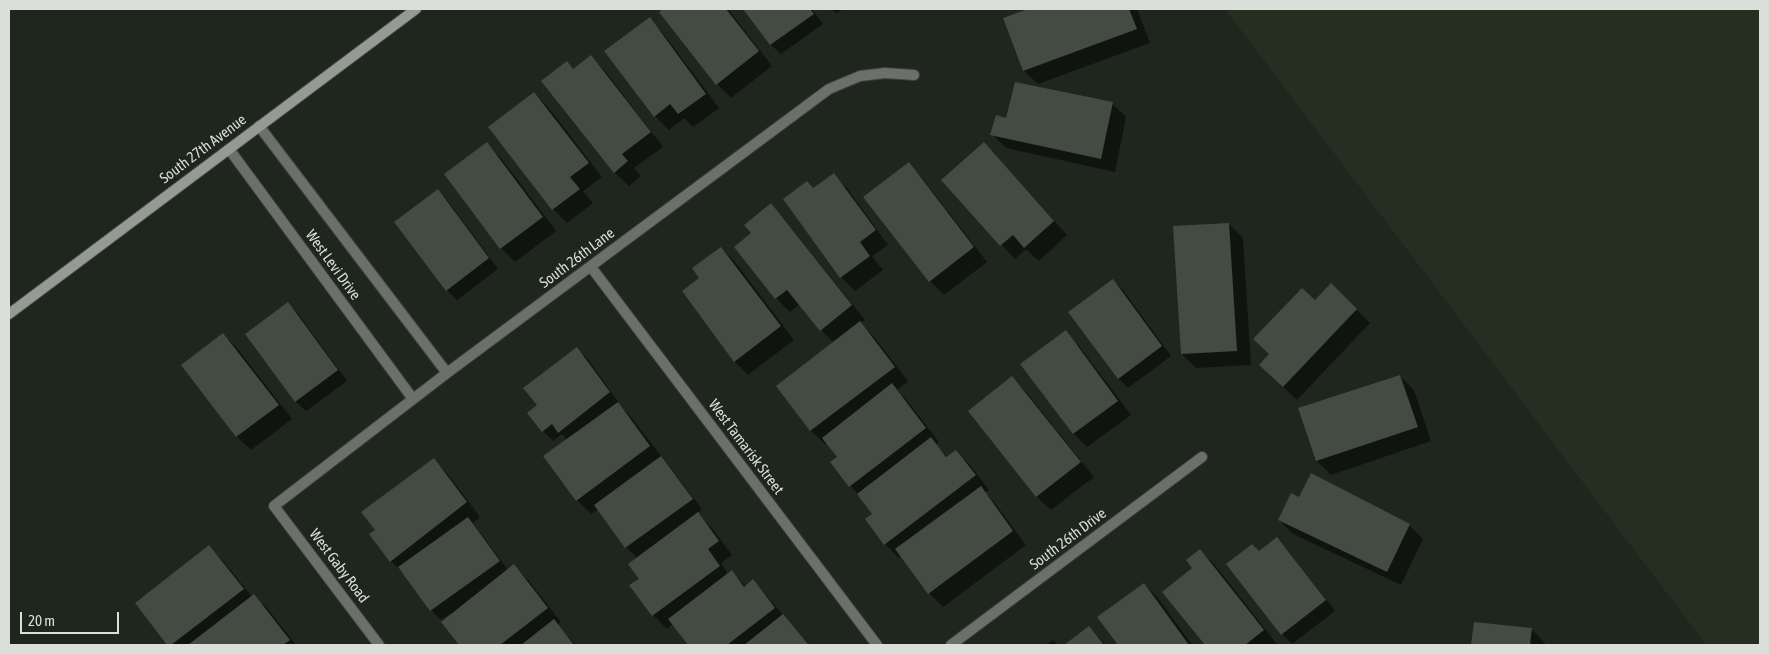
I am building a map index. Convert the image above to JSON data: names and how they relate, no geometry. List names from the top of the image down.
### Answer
{
  "streets": {
    "main road": ["South 27th Avenue"],
    "street": [
      "South 26th Lane",
      "West Levi Drive",
      "West Tamarisk Street",
      "South 26th Drive",
      "West Gaby Road"
    ]
  },
  "crossings": [
    ["South 27th Avenue", "West Levi Drive"],
    ["South 26th Lane", "West Levi Drive"],
    ["South 26th Lane", "West Tamarisk Street"],
    ["South 26th Lane", "West Gaby Road"]
  ],
  "scale_bar": "20 m"
}
